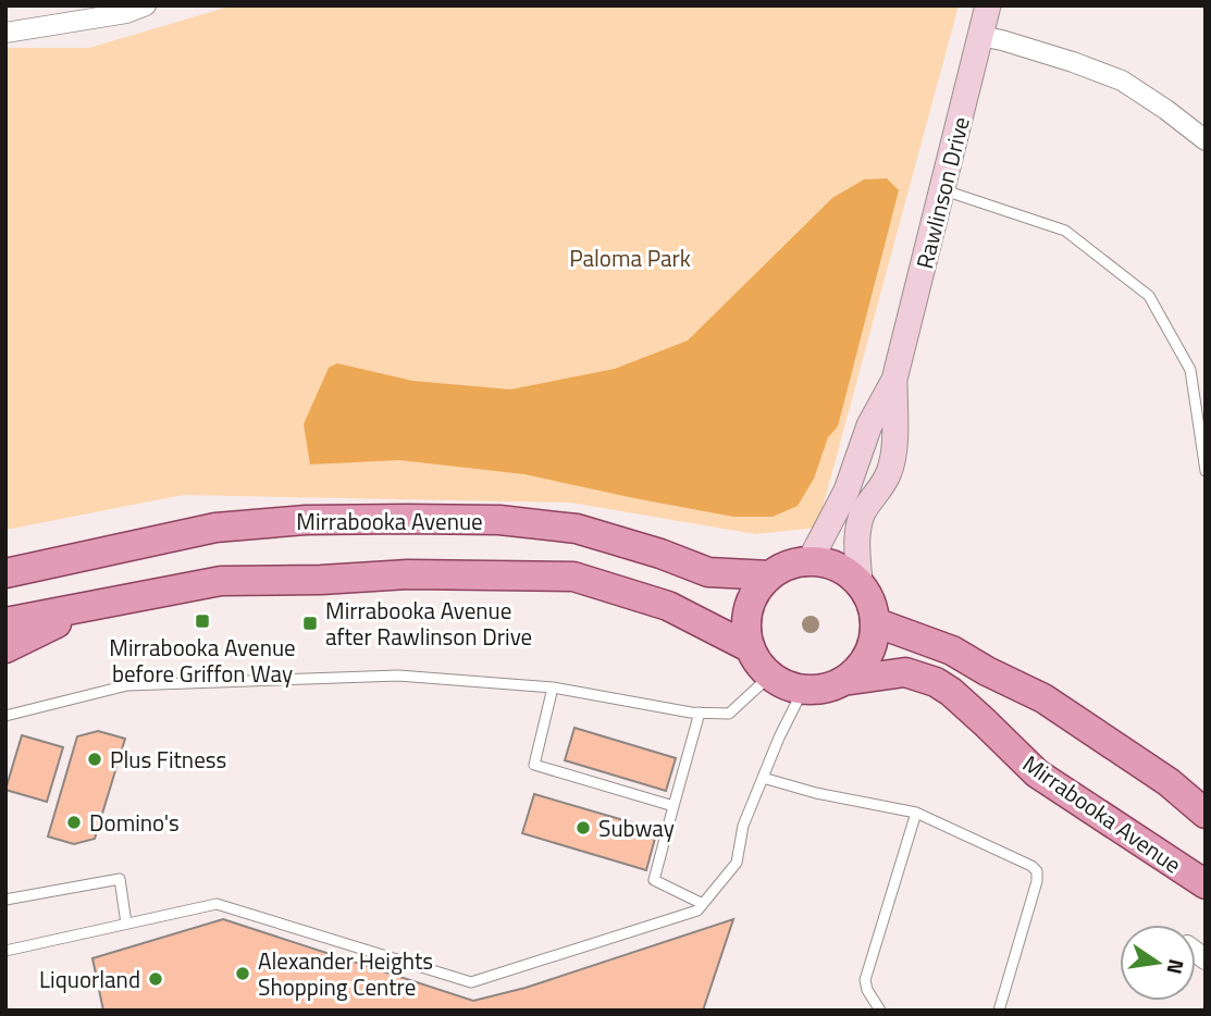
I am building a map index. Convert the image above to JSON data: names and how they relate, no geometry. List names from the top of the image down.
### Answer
{
  "streets": {
    "main road": ["Mirrabooka Avenue"],
    "street": ["Rawlinson Drive"]
  },
  "crossings": [
    ["Rawlinson Drive", "Mirrabooka Avenue"]
  ],
  "parks": ["Paloma Park"],
  "places": {
    "transit": ["Mirrabooka Avenue before Griffon Way", "Mirrabooka Avenue after Rawlinson Drive"],
    "other": [
      "Plus Fitness",
      "Domino's",
      "Subway",
      "Alexander Heights Shopping Centre",
      "Liquorland"
    ]
  },
  "north": "right"
}
